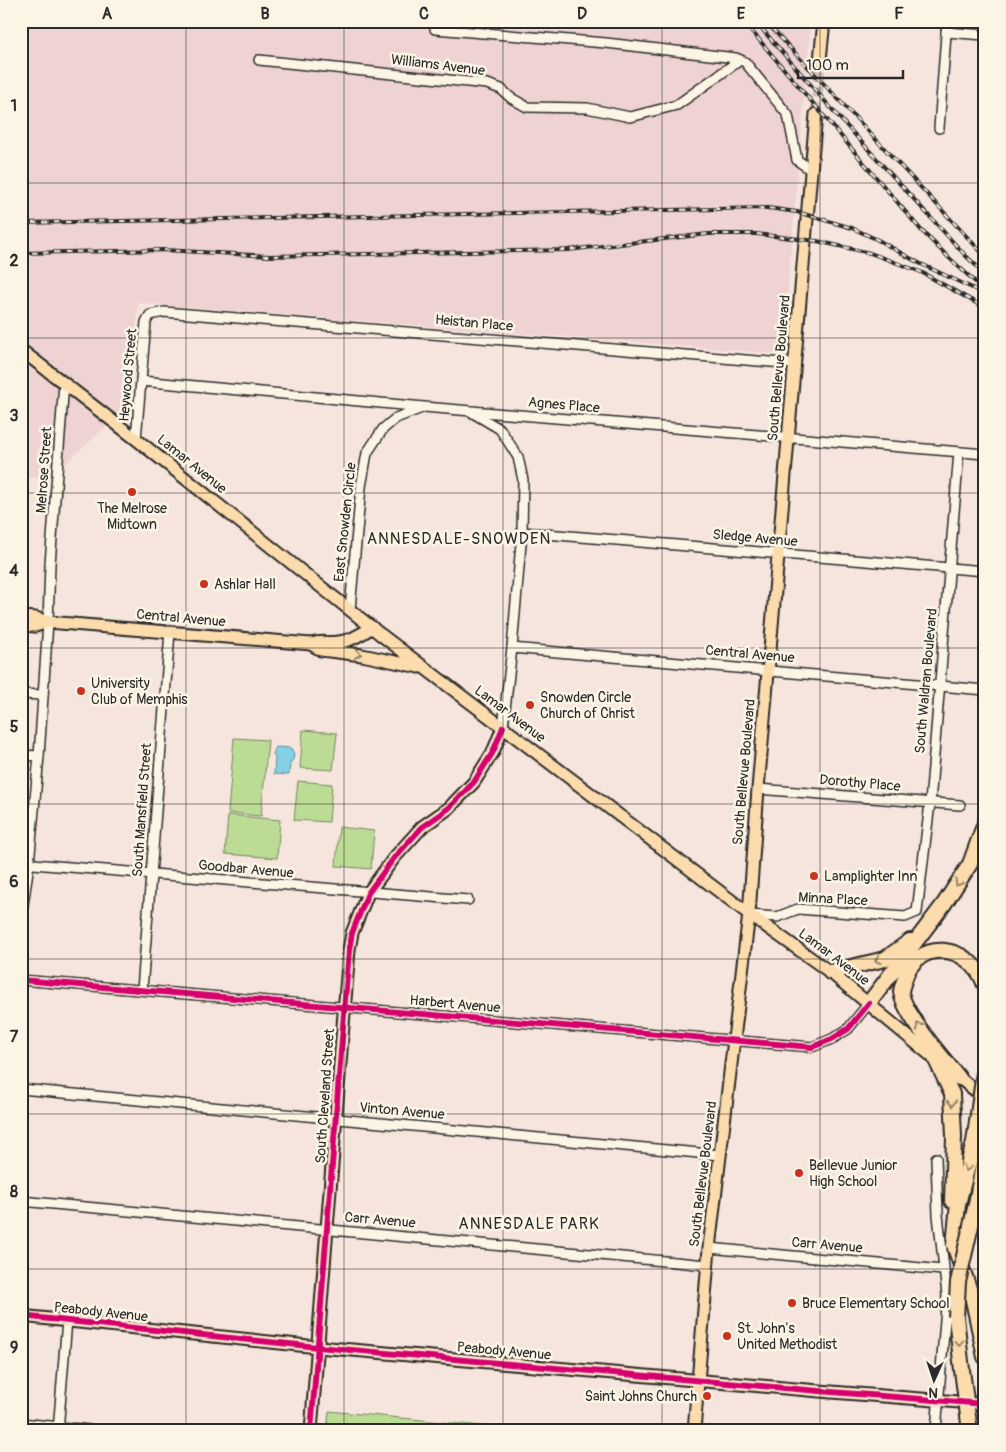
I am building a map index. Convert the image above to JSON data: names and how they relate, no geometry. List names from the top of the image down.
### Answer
{
  "streets": {
    "main road": [
      "South Bellevue Boulevard",
      "Lamar Avenue",
      "Central Avenue",
      "South Cleveland Street",
      "Peabody Avenue"
    ],
    "street": [
      "Williams Avenue",
      "Heistan Place",
      "Heywood Street",
      "Agnes Place",
      "Melrose Street",
      "East Snowden Circle",
      "Sledge Avenue",
      "South Waldran Boulevard",
      "Dorothy Place",
      "South Mansfield Street",
      "Goodbar Avenue",
      "Minna Place",
      "Harbert Avenue",
      "Vinton Avenue",
      "Carr Avenue"
    ]
  },
  "crossings": [
    ["Heistan Place", "South Bellevue Boulevard"],
    ["Heistan Place", "Heywood Street"],
    ["South Bellevue Boulevard", "Agnes Place"],
    ["South Bellevue Boulevard", "Lamar Avenue"],
    ["South Bellevue Boulevard", "Sledge Avenue"],
    ["South Bellevue Boulevard", "Central Avenue"],
    ["South Bellevue Boulevard", "Dorothy Place"],
    ["South Bellevue Boulevard", "Minna Place"],
    ["South Bellevue Boulevard", "Harbert Avenue"],
    ["South Bellevue Boulevard", "Vinton Avenue"],
    ["South Bellevue Boulevard", "Carr Avenue"],
    ["South Bellevue Boulevard", "Peabody Avenue"],
    ["Heywood Street", "Agnes Place"],
    ["Heywood Street", "Lamar Avenue"],
    ["Agnes Place", "East Snowden Circle"],
    ["Agnes Place", "South Waldran Boulevard"],
    ["Lamar Avenue", "Melrose Street"],
    ["Lamar Avenue", "East Snowden Circle"],
    ["Lamar Avenue", "Central Avenue"],
    ["Lamar Avenue", "Minna Place"],
    ["Lamar Avenue", "Harbert Avenue"],
    ["Lamar Avenue", "South Cleveland Street"],
    ["Melrose Street", "Central Avenue"],
    ["Melrose Street", "Goodbar Avenue"],
    ["Sledge Avenue", "South Waldran Boulevard"],
    ["Central Avenue", "South Waldran Boulevard"],
    ["Central Avenue", "South Mansfield Street"],
    ["South Waldran Boulevard", "Dorothy Place"],
    ["South Waldran Boulevard", "Minna Place"],
    ["South Mansfield Street", "Goodbar Avenue"],
    ["South Mansfield Street", "Harbert Avenue"],
    ["Goodbar Avenue", "South Cleveland Street"],
    ["Harbert Avenue", "South Cleveland Street"],
    ["South Cleveland Street", "Vinton Avenue"],
    ["South Cleveland Street", "Carr Avenue"],
    ["South Cleveland Street", "Peabody Avenue"]
  ],
  "districts": ["ANNESDALE-SNOWDEN", "ANNESDALE PARK"],
  "places": [
    "The Melrose Midtown",
    "Ashlar Hall",
    "University Club of Memphis",
    "Snowden Circle Church of Christ",
    "Lamplighter Inn",
    "Bellevue Junior High School",
    "Bruce Elementary School",
    "St. John's United Methodist",
    "Saint Johns Church"
  ],
  "scale_bar": "100 m",
  "north": "bottom",
  "grid": {
    "columns": [
      "A",
      "B",
      "C",
      "D",
      "E",
      "F"
    ],
    "rows": [
      "1",
      "2",
      "3",
      "4",
      "5",
      "6",
      "7",
      "8",
      "9"
    ]
  }
}
